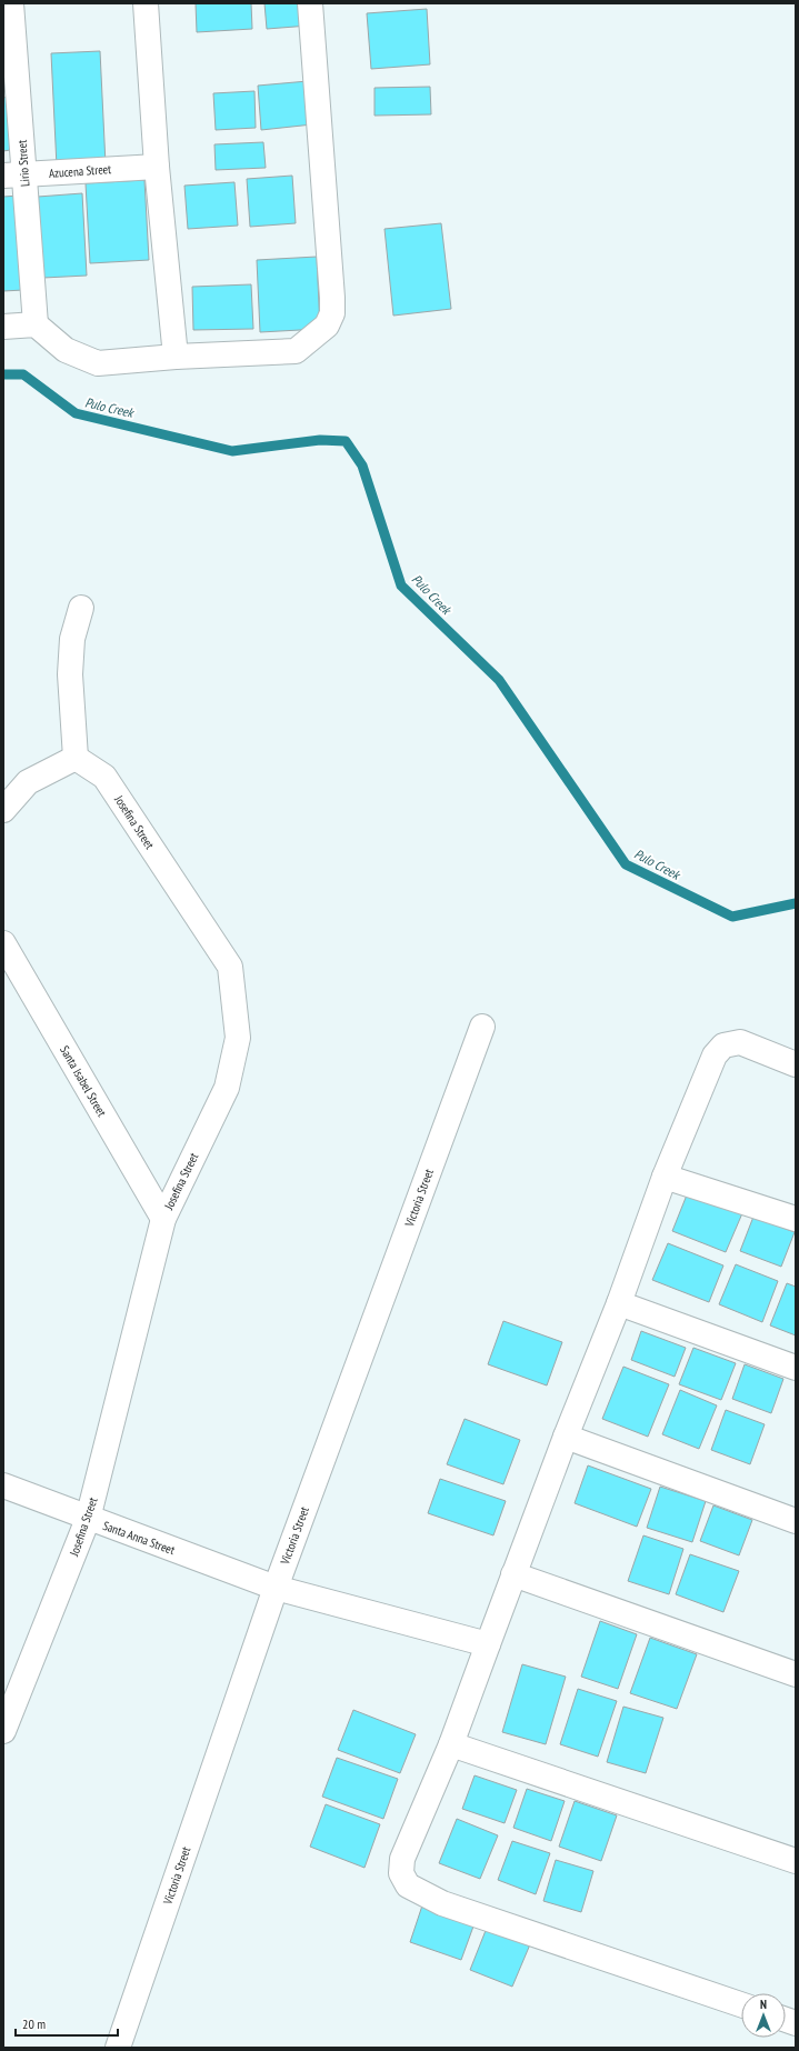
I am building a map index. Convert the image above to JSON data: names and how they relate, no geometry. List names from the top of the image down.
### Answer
{
  "streets": {
    "street": [
      "Lirio Street",
      "Azucena Street",
      "Josefina Street",
      "Santa Isabel Street",
      "Victoria Street",
      "Santa Anna Street"
    ]
  },
  "crossings": [
    ["Lirio Street", "Azucena Street"],
    ["Josefina Street", "Santa Isabel Street"],
    ["Josefina Street", "Santa Anna Street"],
    ["Victoria Street", "Santa Anna Street"]
  ],
  "water": ["Pulo Creek"],
  "scale_bar": "20 m",
  "north": "top"
}
